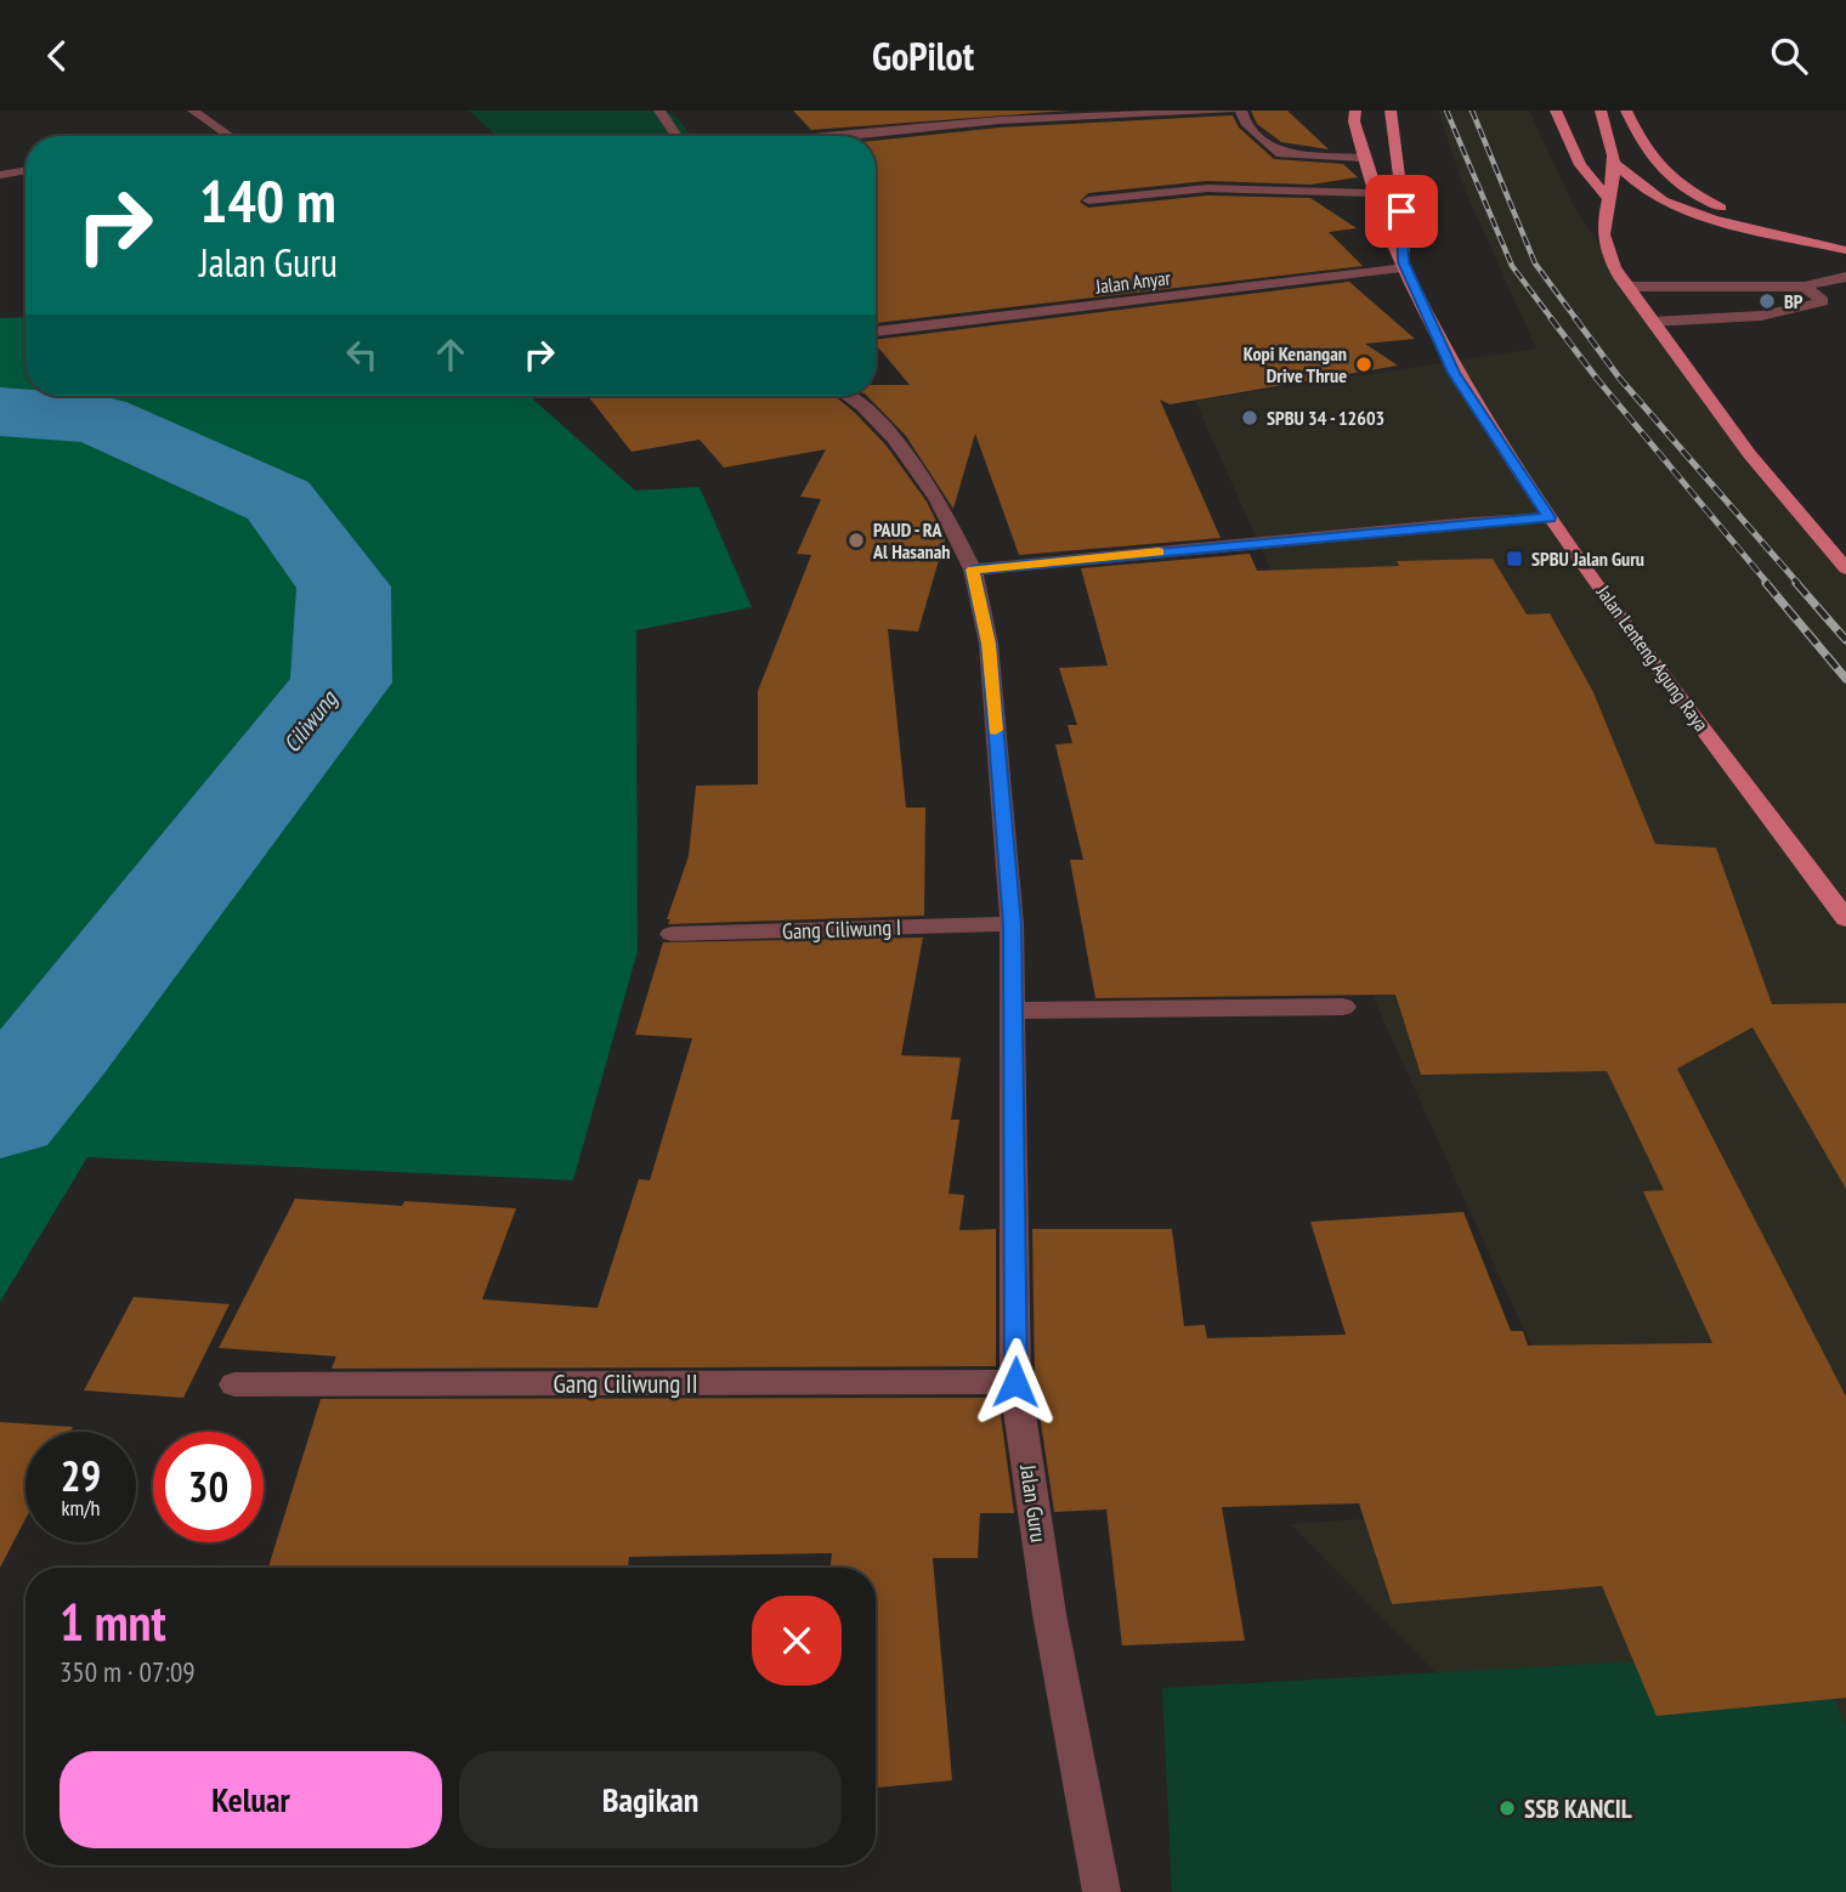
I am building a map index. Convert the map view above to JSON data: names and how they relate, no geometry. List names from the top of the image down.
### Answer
{
  "streets": {
    "main road": ["Jalan Lenteng Agung Raya"],
    "street": [
      "Jalan Anyar",
      "Gang Ciliwung I",
      "Gang Ciliwung II",
      "Jalan Guru"
    ]
  },
  "crossings": [
    ["Jalan Anyar", "Jalan Lenteng Agung Raya"],
    ["Gang Ciliwung I", "Jalan Guru"],
    ["Gang Ciliwung II", "Jalan Guru"]
  ],
  "water": ["Ciliwung"],
  "places": {
    "other": [
      "BP",
      "Kopi Kenangan Drive Thrue",
      "SPBU 34 - 12603",
      "PAUD - RA Al Hasanah",
      "SSB KANCIL"
    ],
    "transit": ["SPBU Jalan Guru"]
  },
  "page": {
    "header": "GoPilot",
    "turn": ["140 m", "Jalan Guru"],
    "speed": "29 km/h",
    "limit": "30",
    "heading": ["1 mnt", "350 m · 07:09"],
    "buttons": ["Keluar", "Bagikan"]
  }
}
